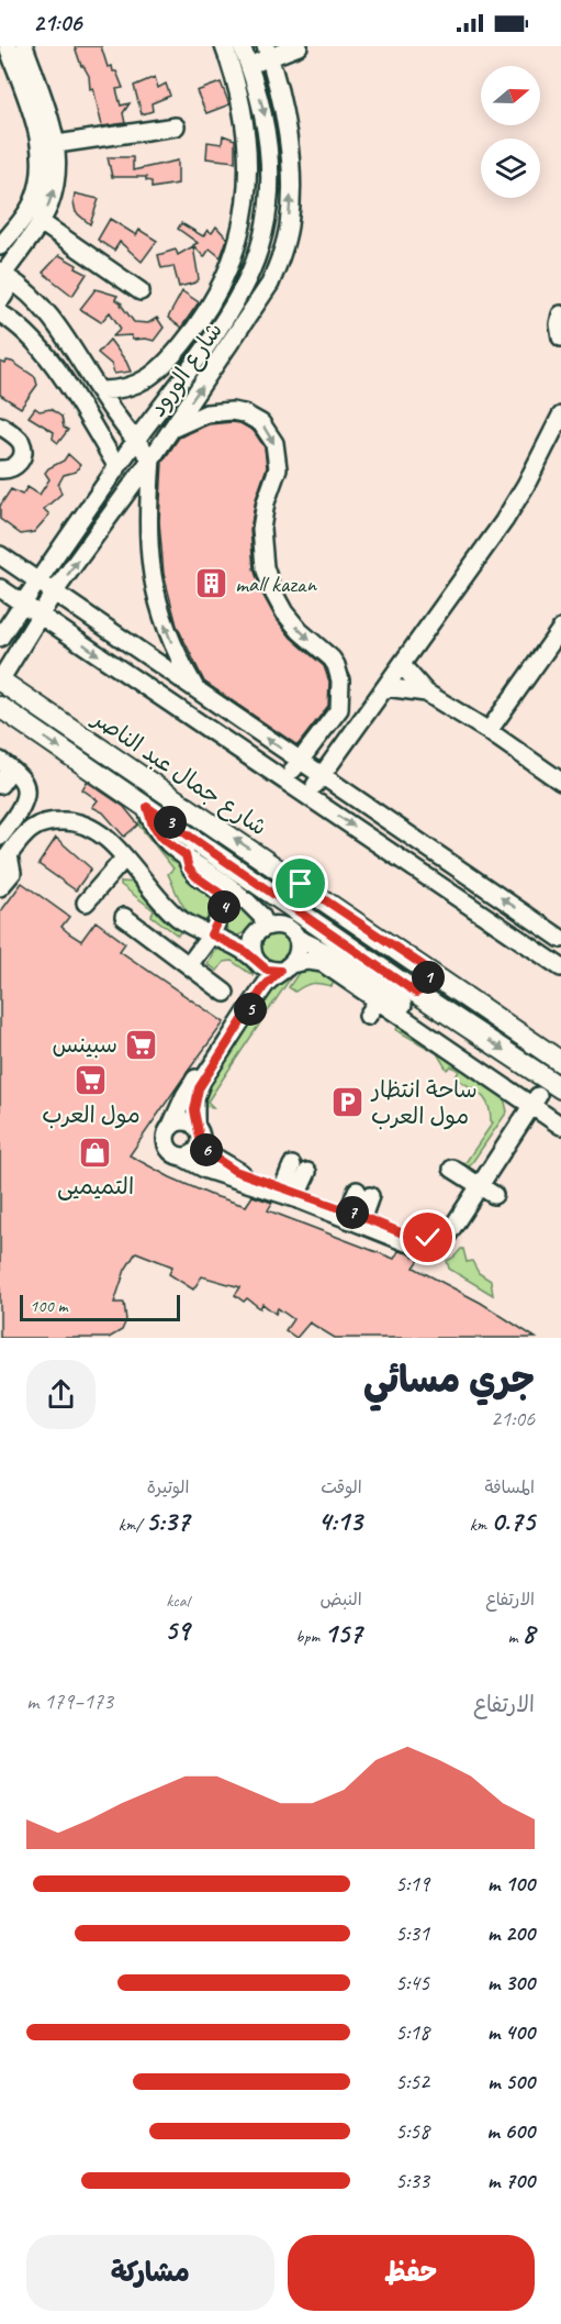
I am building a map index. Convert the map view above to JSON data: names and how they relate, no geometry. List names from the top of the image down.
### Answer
{
  "streets": {
    "main road": ["شارع جمال عبد الناصر"],
    "street": ["شارع الورود"]
  },
  "crossings": [
    ["شارع الورود", "شارع جمال عبد الناصر"]
  ],
  "places": {
    "building": ["mall kazan"],
    "supermarket": ["سبينس", "مول العرب"],
    "parking": ["ساحة انتظار مول العرب"],
    "shop": ["التميميى"]
  },
  "scale_bar": "100 m",
  "north": "right",
  "page": {
    "status": "21:06",
    "pins": [
      "3",
      "4",
      "1",
      "5",
      "6",
      "7"
    ],
    "scale": "100 m",
    "heading": ["جري مسائي", "21:06"],
    "stats": [
      ["المسافة", "0.75 km"],
      ["الوقت", "4:13"],
      ["الوتيرة", "5:37 /km"],
      ["الارتفاع", "8 m"],
      ["النبض", "157 bpm"],
      ["kcal", "59"]
    ],
    "chart": ["الارتفاع", "173–179 m"],
    "list": [
      {
        "name": "100 m",
        "note": "5:19"
      },
      {
        "name": "200 m",
        "note": "5:31"
      },
      {
        "name": "300 m",
        "note": "5:45"
      },
      {
        "name": "400 m",
        "note": "5:18"
      },
      {
        "name": "500 m",
        "note": "5:52"
      },
      {
        "name": "600 m",
        "note": "5:58"
      },
      {
        "name": "700 m",
        "note": "5:33"
      }
    ],
    "buttons": ["حفظ", "مشاركة"]
  }
}
